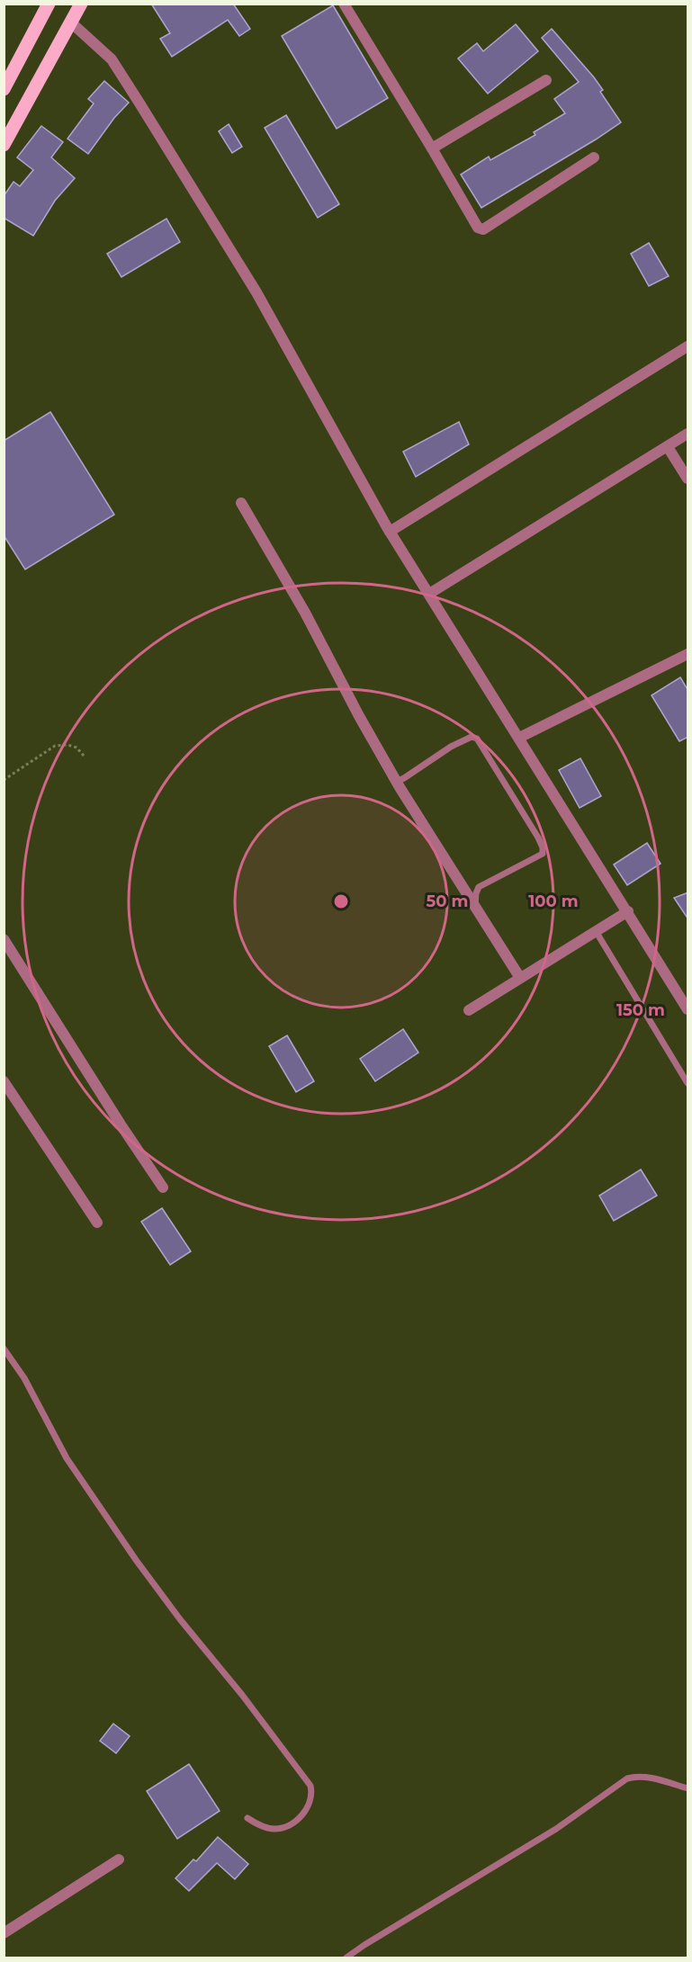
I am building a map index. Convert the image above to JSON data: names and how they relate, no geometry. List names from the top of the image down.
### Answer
{
  "rings": ["50 m", "100 m", "150 m"]
}
